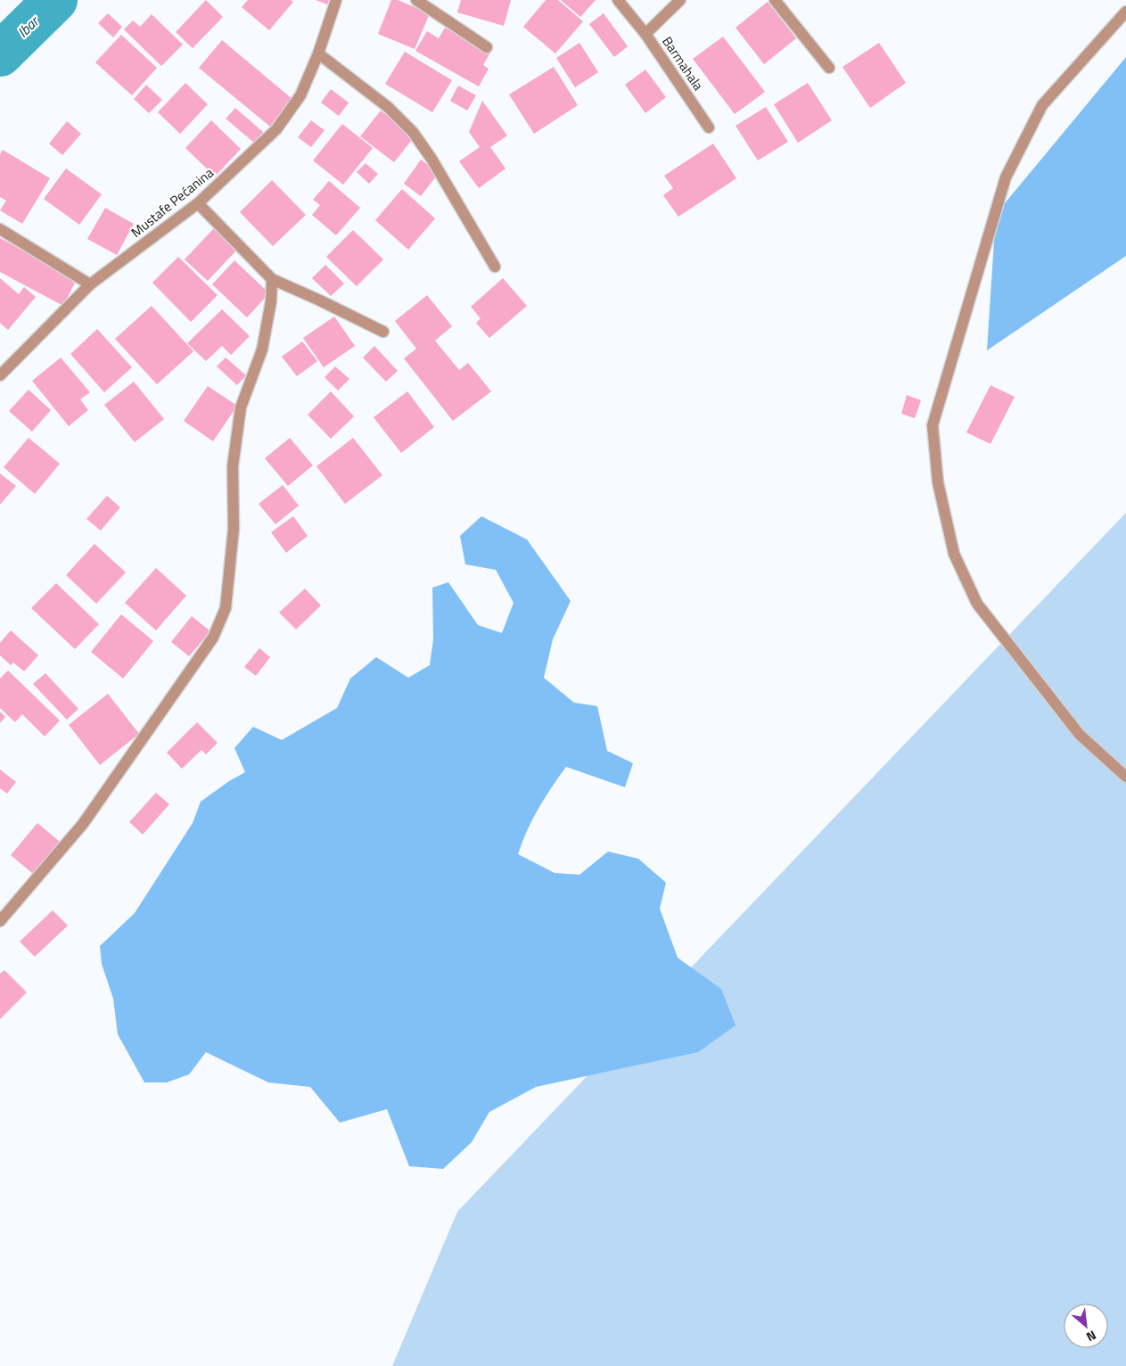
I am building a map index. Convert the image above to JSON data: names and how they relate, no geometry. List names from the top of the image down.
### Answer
{
  "streets": {
    "street": ["Barmahala", "Mustafe Pećanina"]
  },
  "water": ["Ibar"],
  "north": "bottom right"
}
